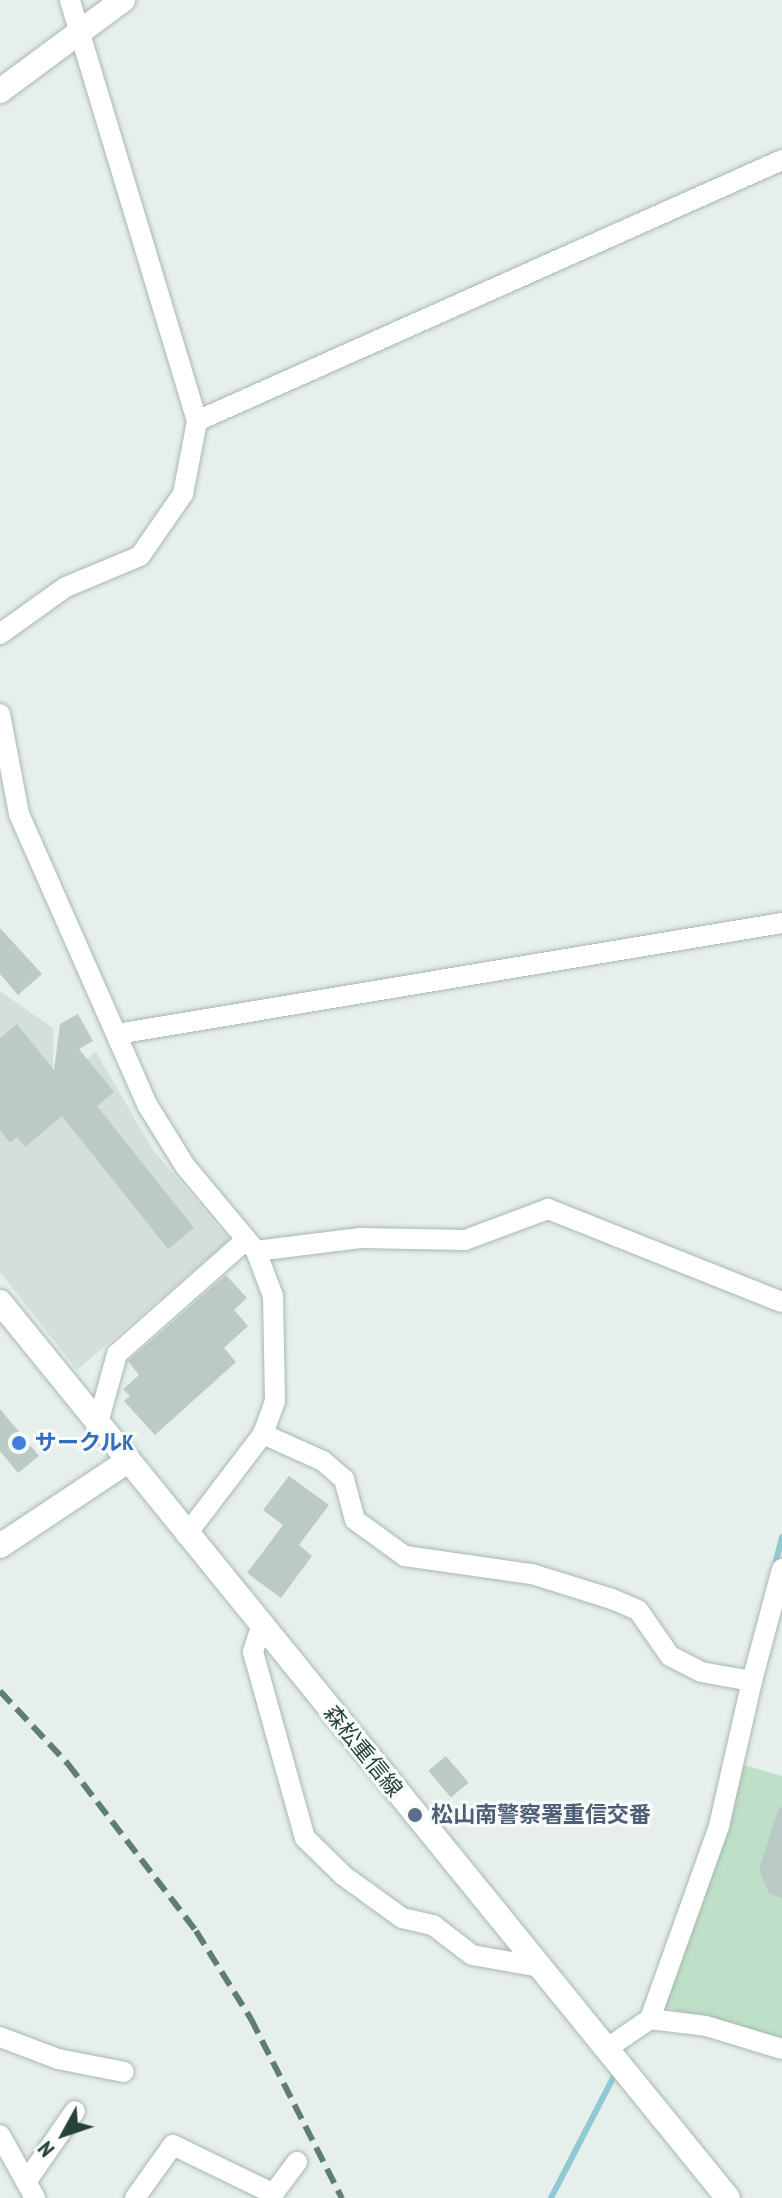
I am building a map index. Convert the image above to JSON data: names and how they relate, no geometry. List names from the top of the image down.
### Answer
{
  "streets": {
    "main road": ["森松重信線"]
  },
  "places": ["サークルK", "松山南警察署重信交番"],
  "north": "bottom left"
}
